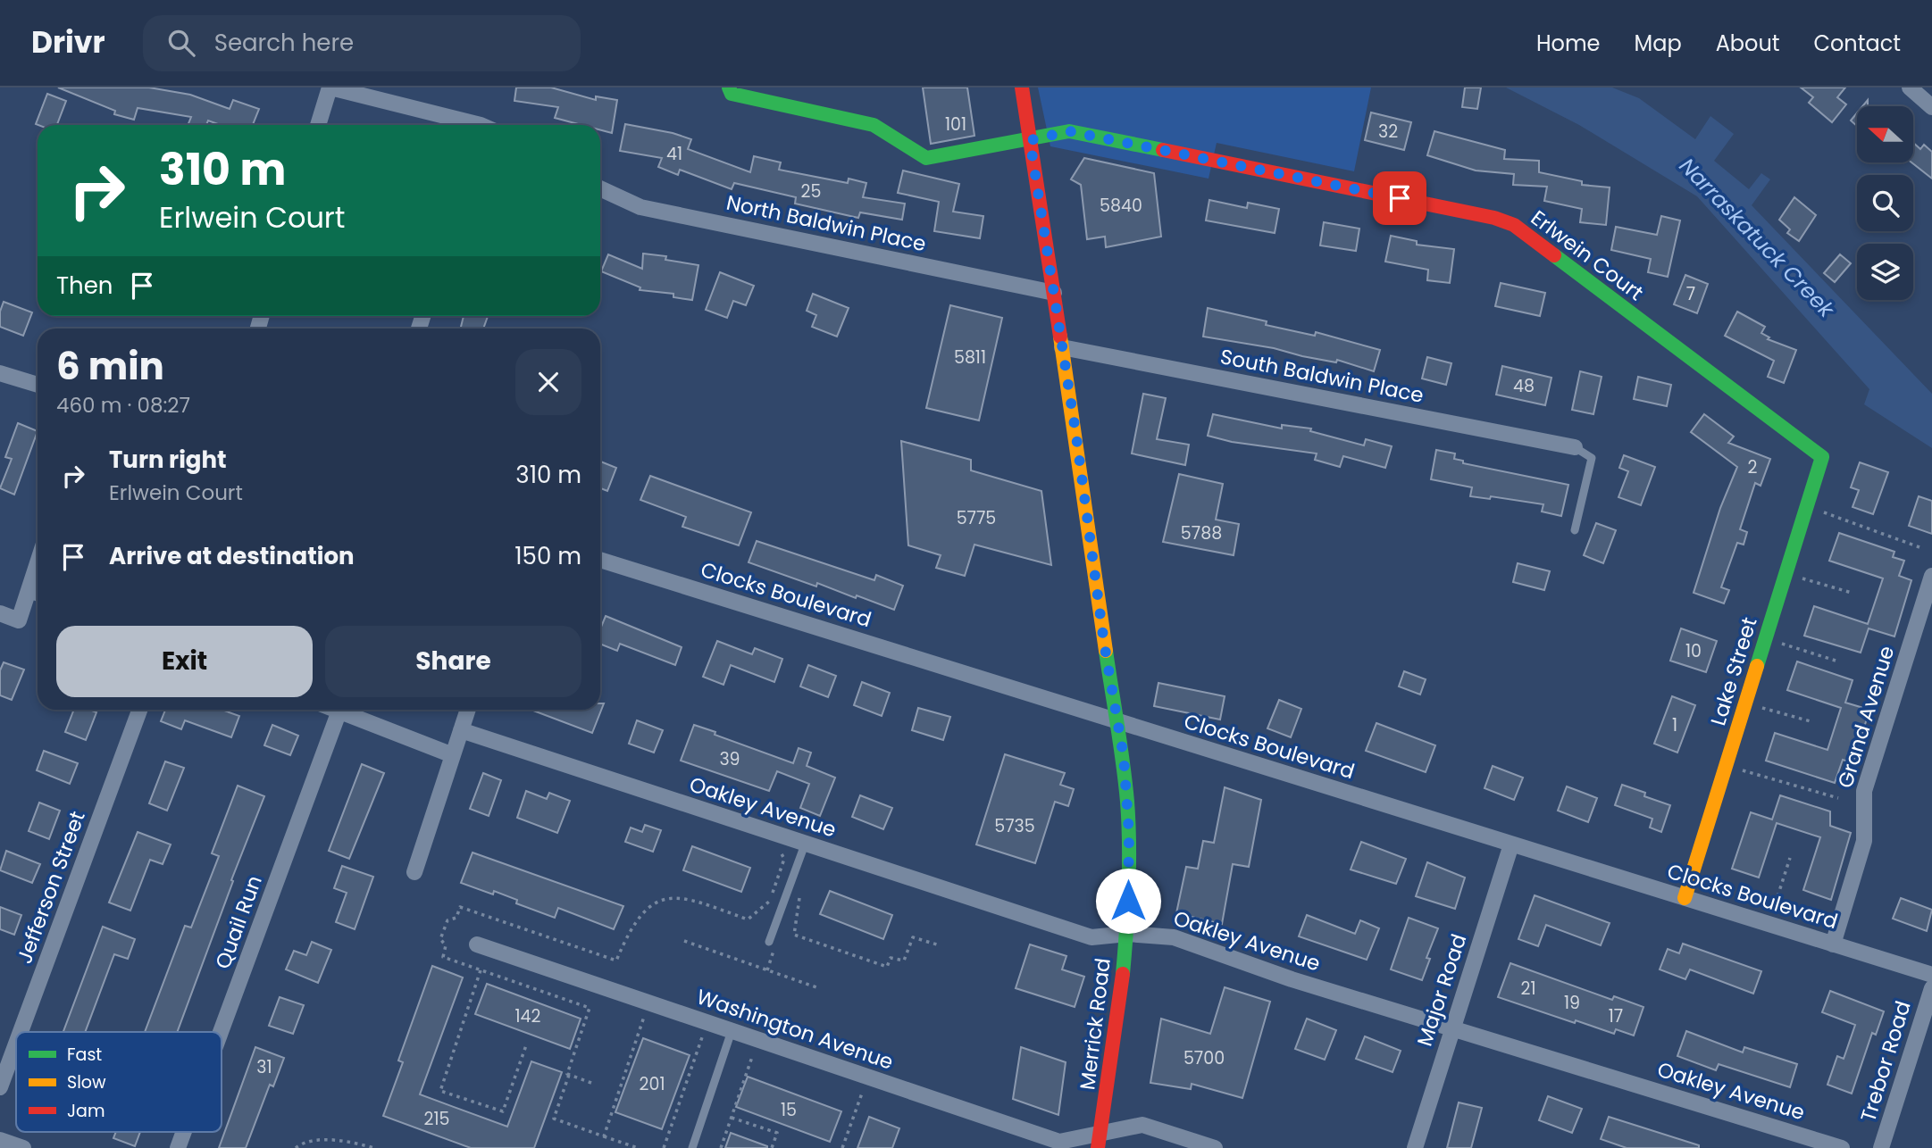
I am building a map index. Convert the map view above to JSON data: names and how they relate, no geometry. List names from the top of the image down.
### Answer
{
  "streets": {
    "street": [
      "North Baldwin Place",
      "Erlwein Court",
      "South Baldwin Place",
      "Clocks Boulevard",
      "Lake Street",
      "Grand Avenue",
      "Oakley Avenue",
      "Jefferson Street",
      "Quail Run",
      "Major Road",
      "Merrick Road",
      "Washington Avenue",
      "Trebor Road"
    ]
  },
  "crossings": [
    ["North Baldwin Place", "Merrick Road"],
    ["Erlwein Court", "Lake Street"],
    ["Erlwein Court", "Merrick Road"],
    ["South Baldwin Place", "Merrick Road"],
    ["Clocks Boulevard", "Lake Street"],
    ["Clocks Boulevard", "Grand Avenue"],
    ["Clocks Boulevard", "Major Road"],
    ["Clocks Boulevard", "Merrick Road"],
    ["Oakley Avenue", "Major Road"],
    ["Oakley Avenue", "Merrick Road"],
    ["Merrick Road", "Washington Avenue"]
  ],
  "water": ["Narraskatuck Creek"],
  "house_numbers": [
    "101",
    "32",
    "41",
    "25",
    "5840",
    "7",
    "5811",
    "48",
    "2",
    "5775",
    "5788",
    "10",
    "1",
    "39",
    "5735",
    "21",
    "19",
    "142",
    "17",
    "5700",
    "31",
    "201",
    "15",
    "215"
  ],
  "legend": ["Fast", "Slow", "Jam"],
  "north": "left",
  "page": {
    "header": "Drivr",
    "search": "Search here",
    "nav": [
      "Home",
      "Map",
      "About",
      "Contact"
    ],
    "turn": ["310 m", "Erlwein Court"],
    "then": "Then",
    "heading": ["6 min", "460 m · 08:27"],
    "list": [
      {
        "name": "Turn right",
        "note": "Erlwein Court",
        "value": "310 m"
      },
      {
        "name": "Arrive at destination",
        "value": "150 m"
      }
    ],
    "buttons": ["Exit", "Share"]
  }
}
